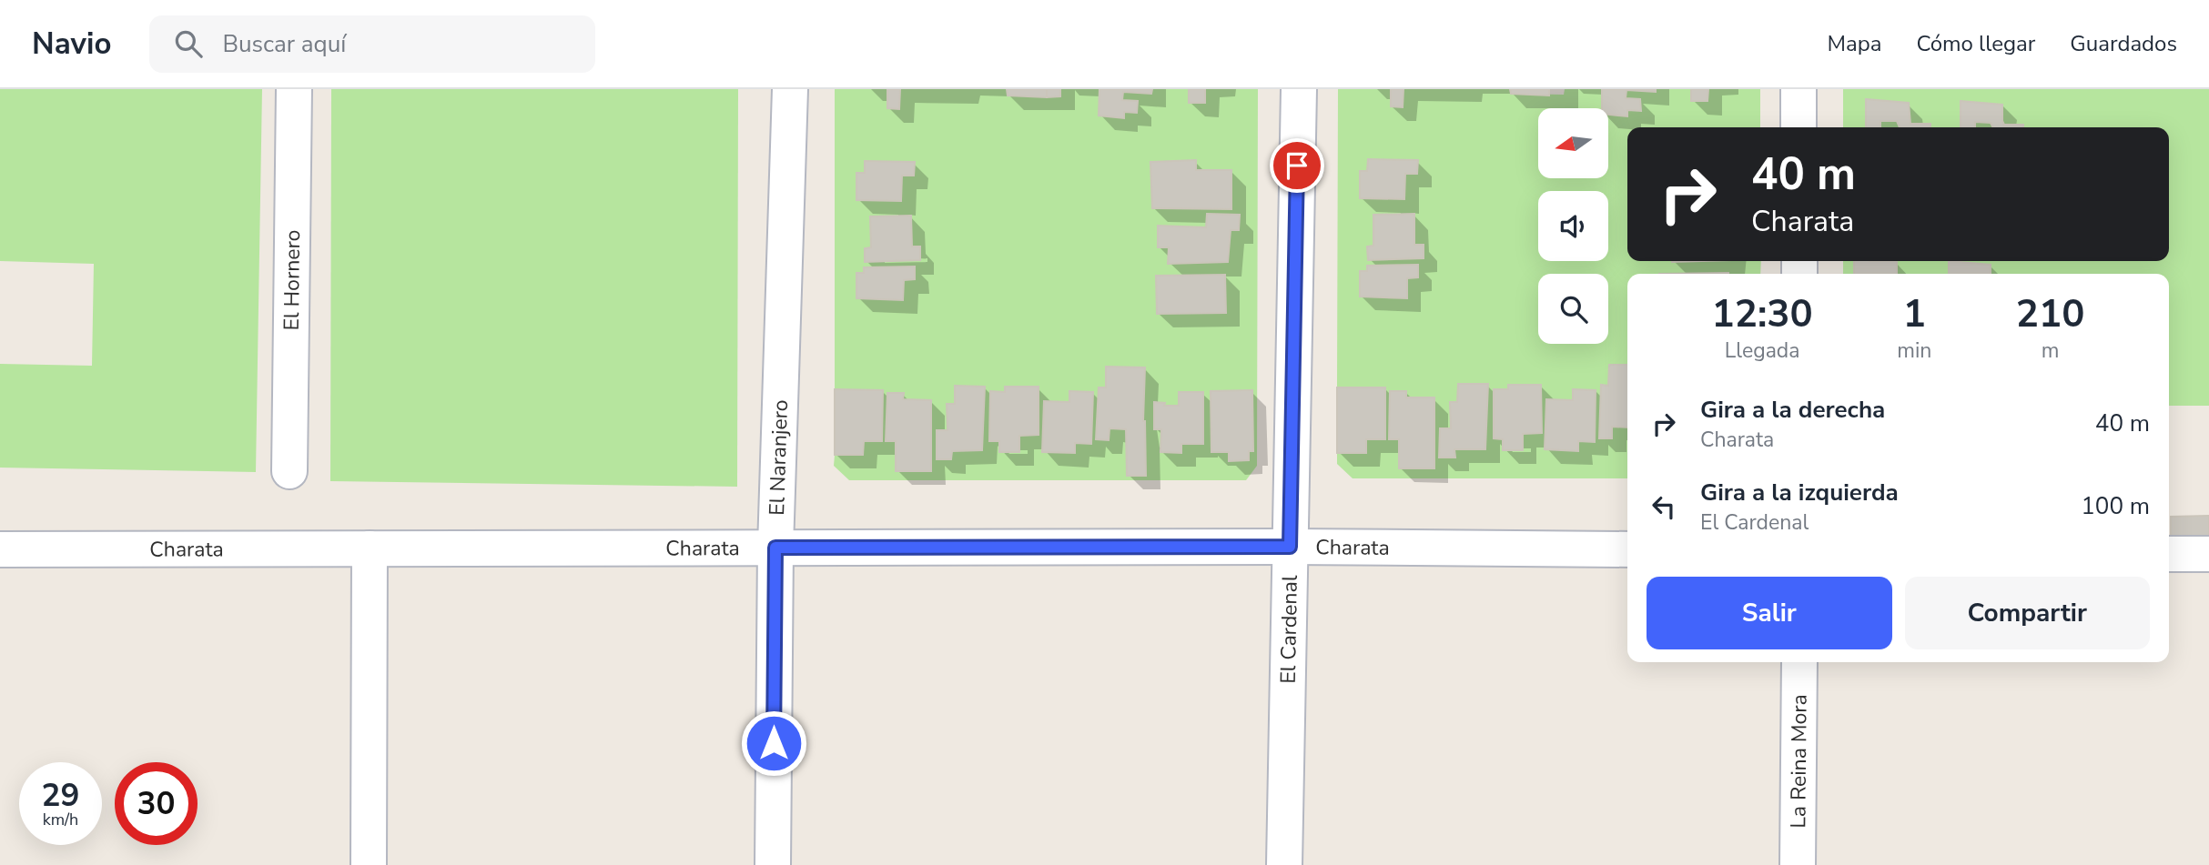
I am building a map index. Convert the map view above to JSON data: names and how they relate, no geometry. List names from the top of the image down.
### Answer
{
  "streets": {
    "street": [
      "El Hornero",
      "El Naranjero",
      "Charata",
      "El Cardenal",
      "La Reina Mora"
    ]
  },
  "crossings": [
    ["El Naranjero", "Charata"],
    ["Charata", "El Cardenal"]
  ],
  "north": "left",
  "page": {
    "header": "Navio",
    "search": "Buscar aquí",
    "nav": ["Mapa", "Cómo llegar", "Guardados"],
    "turn": ["40 m", "Charata"],
    "eta": [
      "12:30",
      "Llegada",
      "1",
      "min",
      "210",
      "m"
    ],
    "list": [
      {
        "name": "Gira a la derecha",
        "note": "Charata",
        "value": "40 m"
      },
      {
        "name": "Gira a la izquierda",
        "note": "El Cardenal",
        "value": "100 m"
      }
    ],
    "buttons": ["Salir", "Compartir"],
    "speed": "29 km/h",
    "limit": "30"
  }
}
